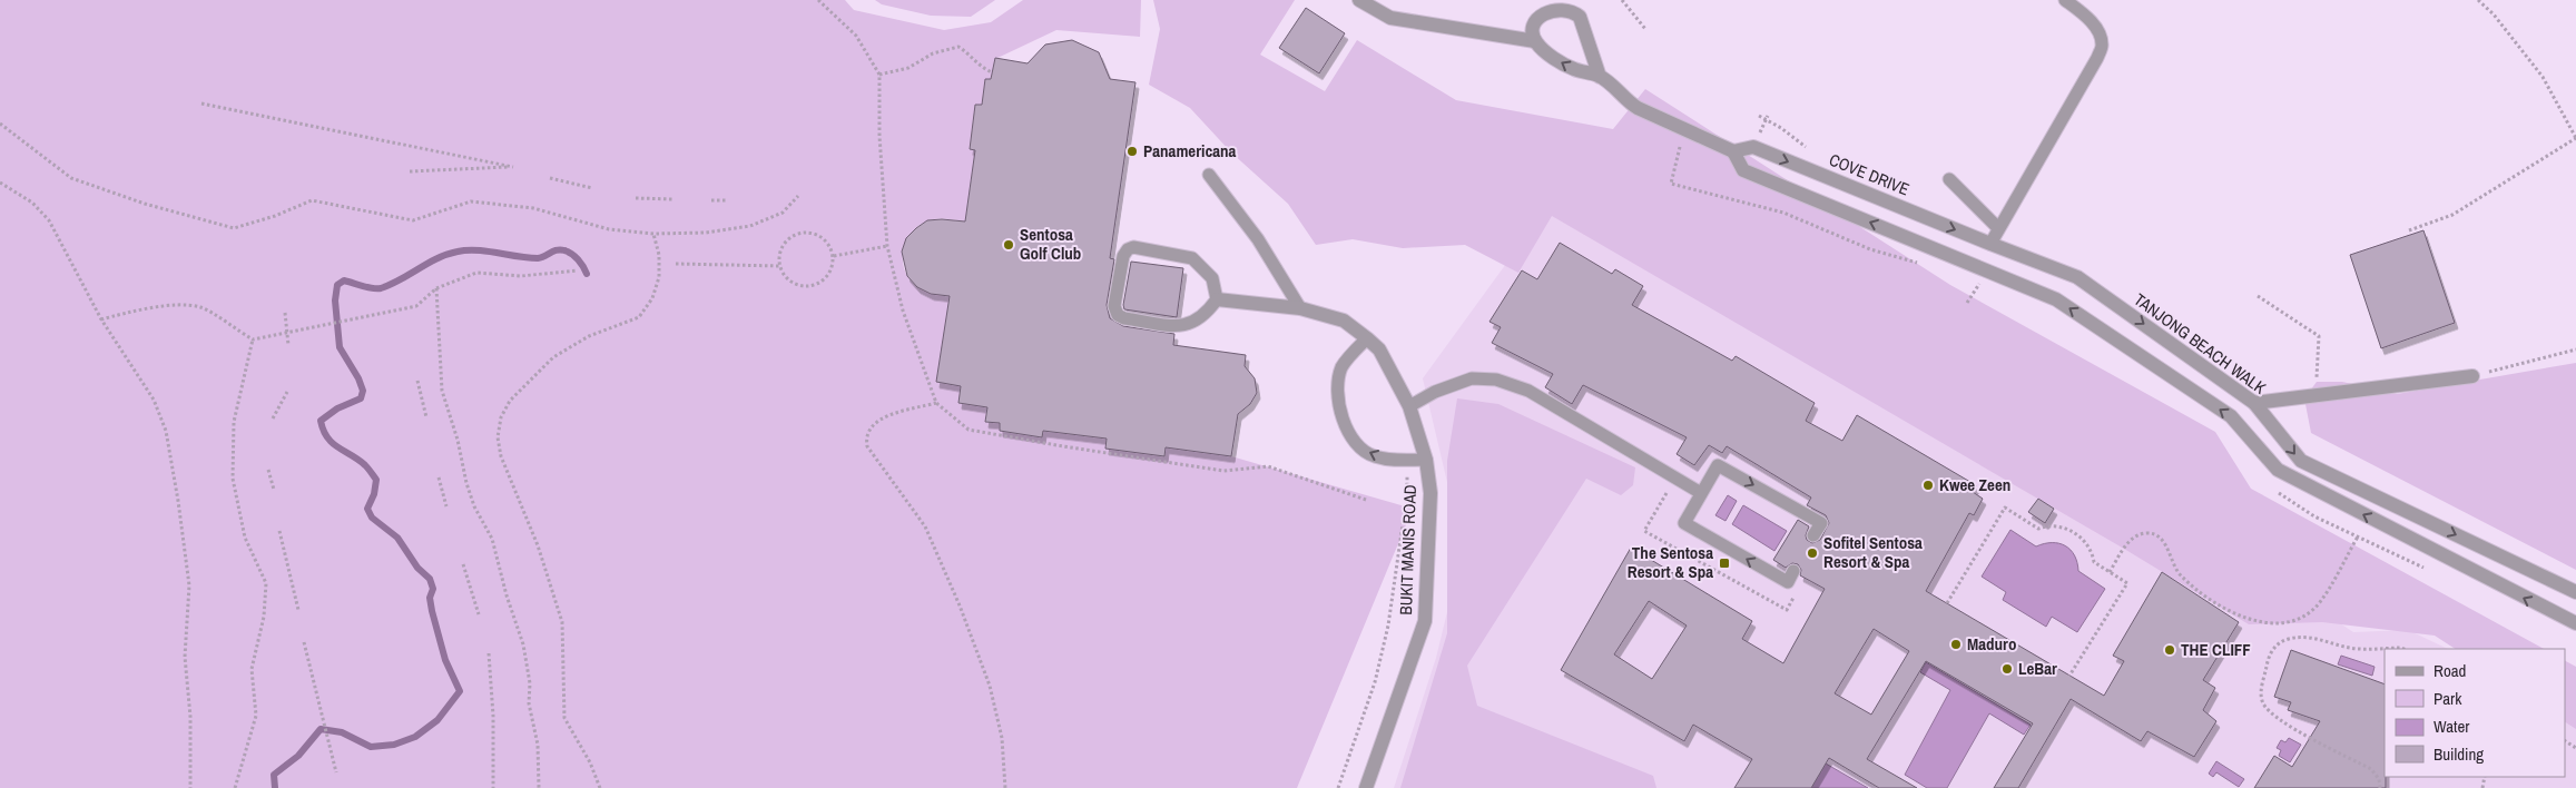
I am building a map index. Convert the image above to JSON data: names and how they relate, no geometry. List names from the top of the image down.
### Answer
{
  "streets": {
    "street": ["COVE DRIVE", "TANJONG BEACH WALK", "BUKIT MANIS ROAD"]
  },
  "crossings": [
    ["COVE DRIVE", "TANJONG BEACH WALK"]
  ],
  "places": {
    "other": [
      "Panamericana",
      "Sentosa Golf Club",
      "Kwee Zeen",
      "Sofitel Sentosa Resort & Spa",
      "Maduro",
      "THE CLIFF",
      "LeBar"
    ],
    "transit": ["The Sentosa Resort & Spa"]
  },
  "legend": [
    "Road",
    "Park",
    "Water",
    "Building"
  ]
}
